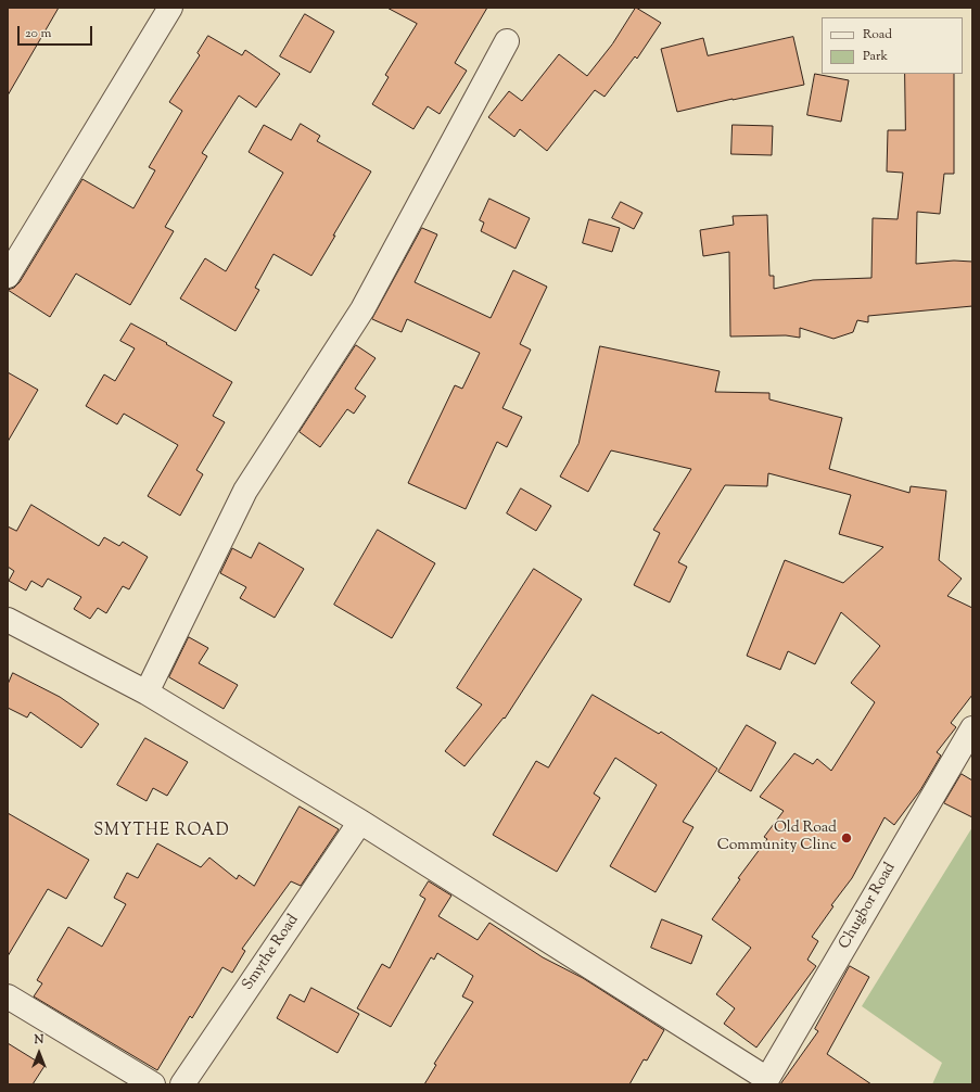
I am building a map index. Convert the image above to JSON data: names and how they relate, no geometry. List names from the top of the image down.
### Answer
{
  "streets": {
    "street": ["Chugbor Road", "Smythe Road"]
  },
  "districts": ["SMYTHE ROAD"],
  "places": ["Old Road Community Clinc"],
  "legend": ["Road", "Park"],
  "scale_bar": "20 m",
  "north": "top"
}
